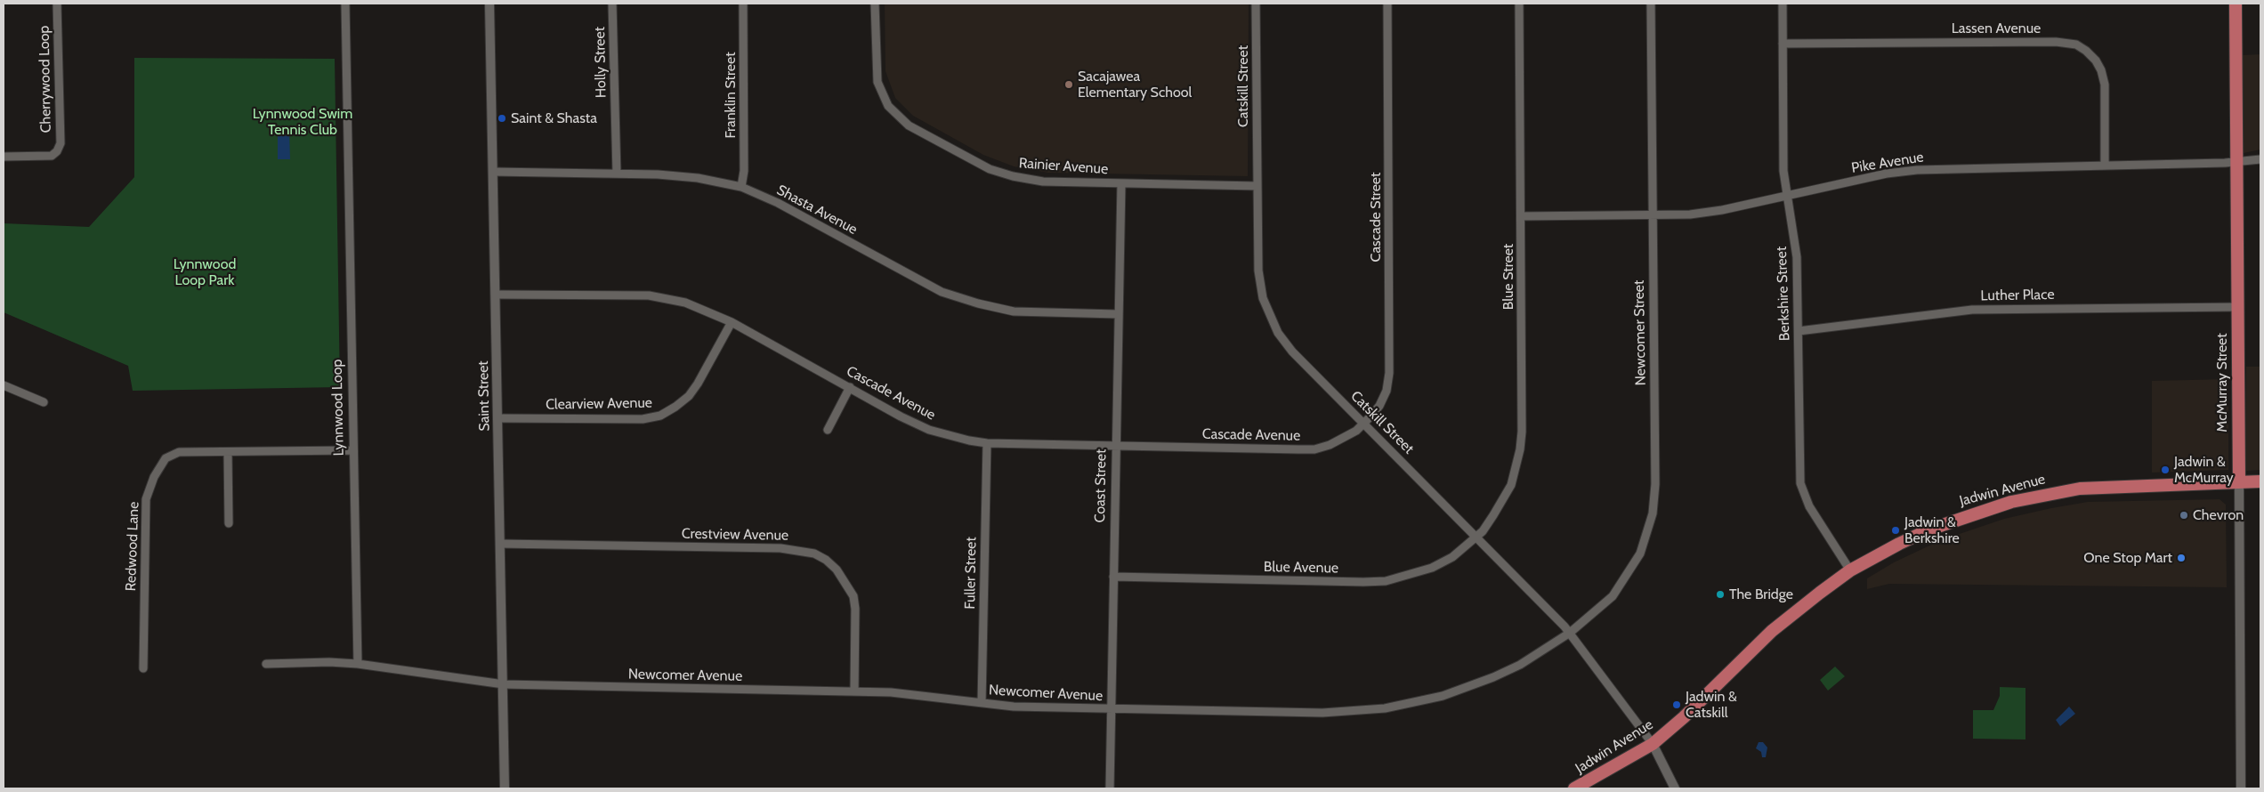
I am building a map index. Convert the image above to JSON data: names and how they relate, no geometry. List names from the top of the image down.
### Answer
{
  "streets": {
    "main road": ["McMurray Street", "Jadwin Avenue"],
    "street": [
      "Lassen Avenue",
      "Holly Street",
      "Cherrywood Loop",
      "Catskill Street",
      "Franklin Street",
      "Pike Avenue",
      "Rainier Avenue",
      "Shasta Avenue",
      "Cascade Street",
      "Blue Street",
      "Berkshire Street",
      "Luther Place",
      "Newcomer Street",
      "Cascade Avenue",
      "Saint Street",
      "Clearview Avenue",
      "Lynnwood Loop",
      "Coast Street",
      "Crestview Avenue",
      "Redwood Lane",
      "Blue Avenue",
      "Fuller Street",
      "Newcomer Avenue"
    ]
  },
  "crossings": [
    ["Lassen Avenue", "Pike Avenue"],
    ["Lassen Avenue", "Berkshire Street"],
    ["Holly Street", "Shasta Avenue"],
    ["Catskill Street", "Rainier Avenue"],
    ["Catskill Street", "Cascade Street"],
    ["Catskill Street", "Blue Street"],
    ["Catskill Street", "Newcomer Street"],
    ["Catskill Street", "Cascade Avenue"],
    ["Catskill Street", "Jadwin Avenue"],
    ["Catskill Street", "Blue Avenue"],
    ["Catskill Street", "Newcomer Avenue"],
    ["Franklin Street", "Shasta Avenue"],
    ["Pike Avenue", "Blue Street"],
    ["Pike Avenue", "Berkshire Street"],
    ["Pike Avenue", "Newcomer Street"],
    ["Pike Avenue", "McMurray Street"],
    ["Rainier Avenue", "Coast Street"],
    ["Shasta Avenue", "Saint Street"],
    ["Shasta Avenue", "Coast Street"],
    ["Cascade Street", "Cascade Avenue"],
    ["Blue Street", "Blue Avenue"],
    ["Berkshire Street", "Luther Place"],
    ["Berkshire Street", "Jadwin Avenue"],
    ["Luther Place", "McMurray Street"],
    ["Newcomer Street", "Newcomer Avenue"],
    ["McMurray Street", "Jadwin Avenue"],
    ["Cascade Avenue", "Saint Street"],
    ["Cascade Avenue", "Clearview Avenue"],
    ["Cascade Avenue", "Coast Street"],
    ["Cascade Avenue", "Fuller Street"],
    ["Saint Street", "Clearview Avenue"],
    ["Saint Street", "Crestview Avenue"],
    ["Saint Street", "Newcomer Avenue"],
    ["Lynnwood Loop", "Redwood Lane"],
    ["Coast Street", "Blue Avenue"],
    ["Coast Street", "Newcomer Avenue"],
    ["Crestview Avenue", "Newcomer Avenue"],
    ["Fuller Street", "Newcomer Avenue"]
  ],
  "parks": ["Lynnwood Swim Tennis Club", "Lynnwood Loop Park"],
  "places": [
    "Sacajawea Elementary School",
    "Saint & Shasta",
    "Jadwin & McMurray",
    "Chevron",
    "Jadwin & Berkshire",
    "One Stop Mart",
    "The Bridge",
    "Jadwin & Catskill"
  ]
}
